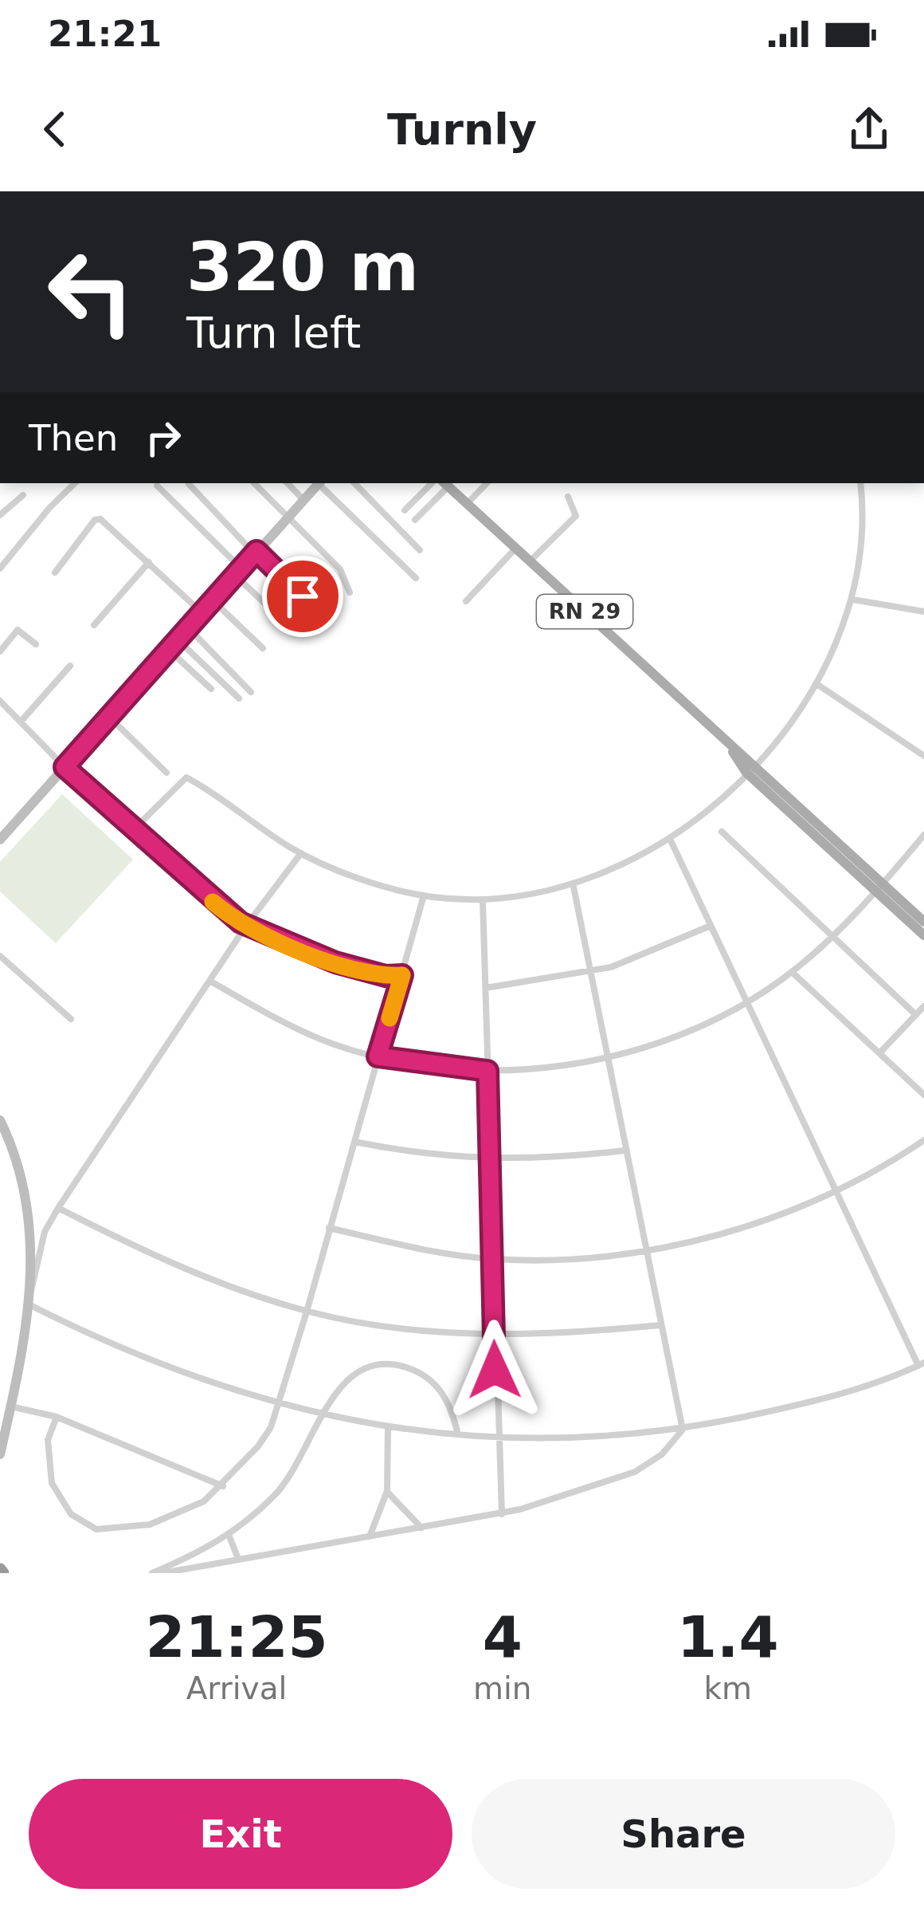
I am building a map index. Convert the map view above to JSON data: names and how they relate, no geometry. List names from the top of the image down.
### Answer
{
  "streets": {
    "main road": ["RN 29"]
  },
  "page": {
    "status": "21:21",
    "header": "Turnly",
    "turn": ["320 m", "Turn left"],
    "then": "Then",
    "eta": [
      "21:25",
      "Arrival",
      "4",
      "min",
      "1.4",
      "km"
    ],
    "buttons": ["Exit", "Share"]
  }
}
